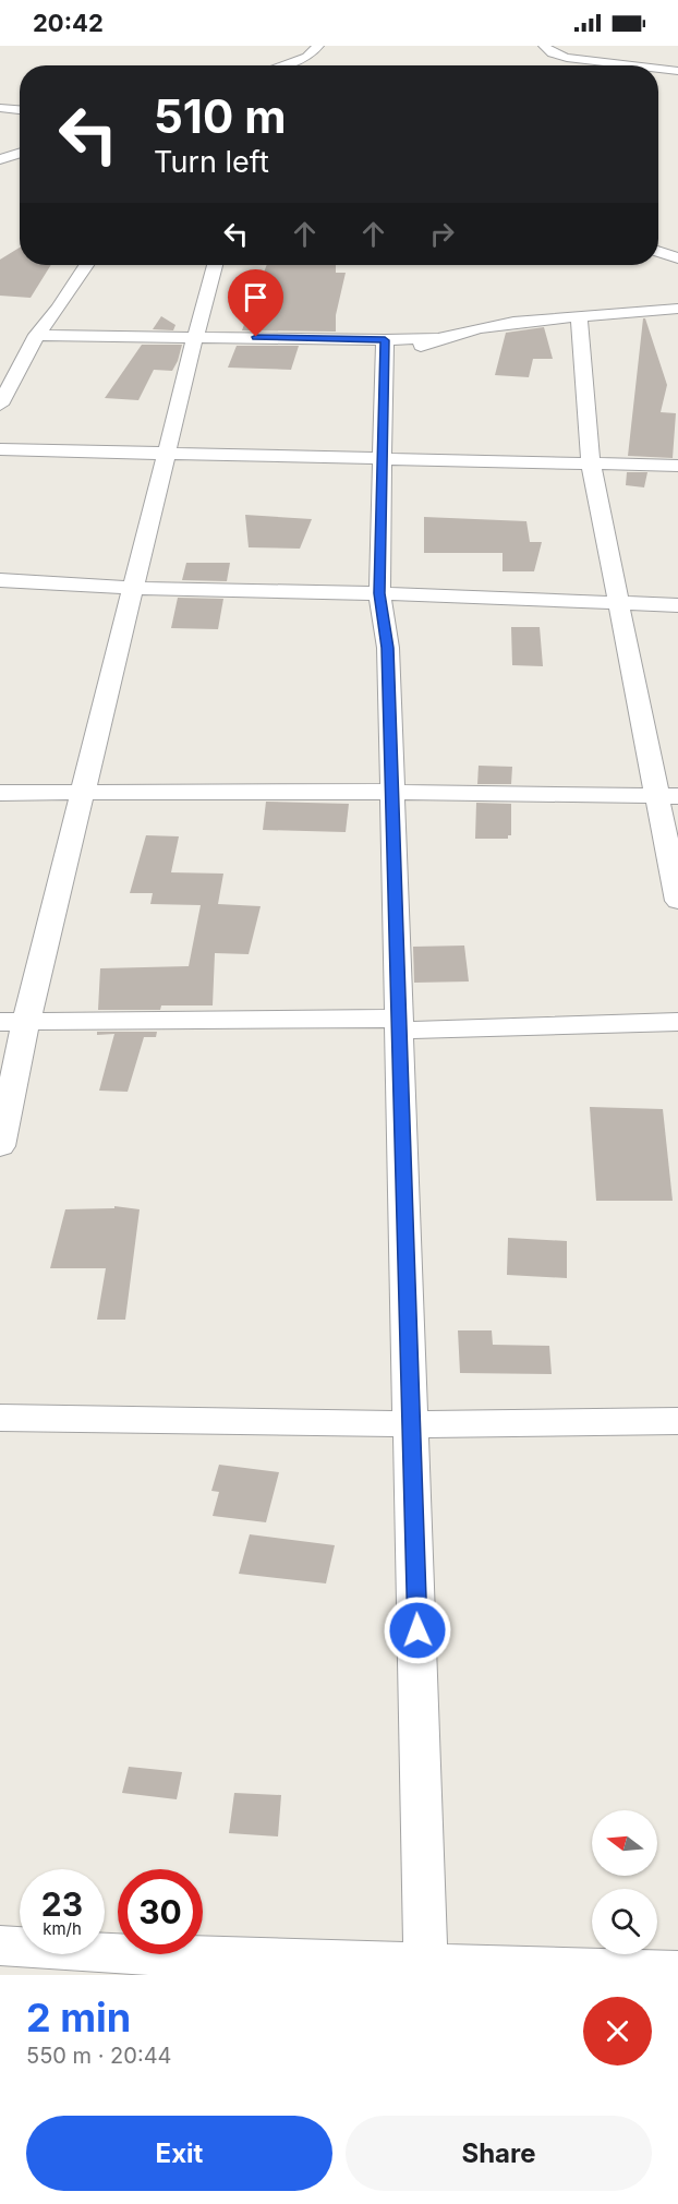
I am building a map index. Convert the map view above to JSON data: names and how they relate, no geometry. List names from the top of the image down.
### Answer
{
  "north": "left",
  "page": {
    "status": "20:42",
    "turn": ["510 m", "Turn left"],
    "speed": "23 km/h",
    "limit": "30",
    "heading": ["2 min", "550 m · 20:44"],
    "buttons": ["Exit", "Share"]
  }
}
